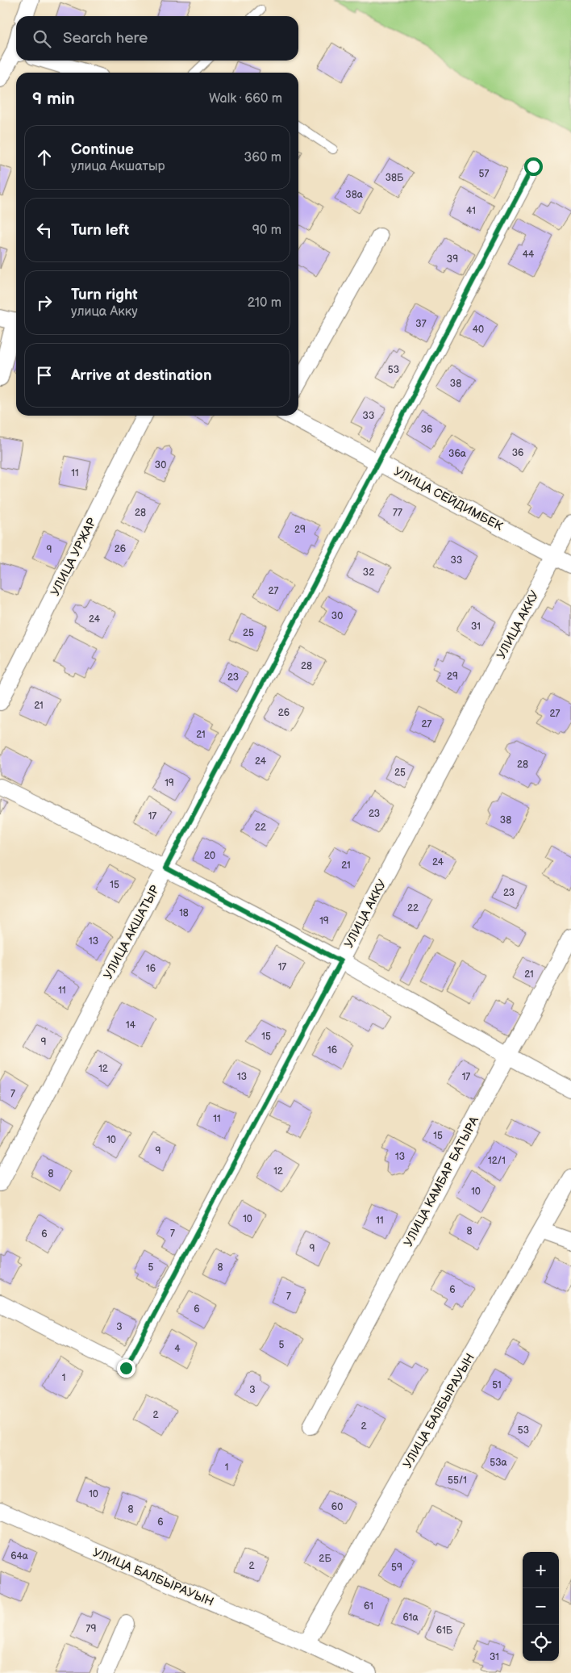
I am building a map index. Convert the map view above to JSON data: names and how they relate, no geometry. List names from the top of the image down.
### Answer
{
  "streets": {
    "street": [
      "УЛИЦА СЕЙДИМБЕК",
      "УЛИЦА УРЖАР",
      "УЛИЦА АККУ",
      "УЛИЦА АКШАТЫР",
      "УЛИЦА КАМБАР БАТЫРА",
      "УЛИЦА БАЛБЫРАУЫН"
    ]
  },
  "crossings": [
    ["УЛИЦА СЕЙДИМБЕК", "УЛИЦА АККУ"],
    ["УЛИЦА СЕЙДИМБЕК", "УЛИЦА АКШАТЫР"]
  ],
  "house_numbers": [
    "57",
    "38Б",
    "38а",
    "41",
    "44",
    "39",
    "37",
    "40",
    "53",
    "38",
    "33",
    "36",
    "36",
    "36а",
    "30",
    "11",
    "28",
    "77",
    "29",
    "26",
    "9",
    "33",
    "32",
    "27",
    "30",
    "24",
    "31",
    "25",
    "28",
    "29",
    "23",
    "21",
    "26",
    "27",
    "27",
    "21",
    "24",
    "28",
    "25",
    "19",
    "23",
    "17",
    "38",
    "22",
    "20",
    "24",
    "21",
    "15",
    "23",
    "22",
    "18",
    "19",
    "13",
    "17",
    "16",
    "21",
    "11",
    "14",
    "15",
    "9",
    "16",
    "12",
    "13",
    "17",
    "7",
    "11",
    "15",
    "10",
    "9",
    "13",
    "12/1",
    "12",
    "8",
    "10",
    "10",
    "11",
    "8",
    "7",
    "6",
    "9",
    "5",
    "8",
    "6",
    "7",
    "6",
    "3",
    "5",
    "4",
    "1",
    "51",
    "3",
    "2",
    "2",
    "53",
    "53а",
    "1",
    "55/1",
    "10",
    "60",
    "8",
    "6",
    "64а",
    "2Б",
    "2",
    "59",
    "61",
    "61а",
    "79",
    "61Б",
    "31"
  ],
  "page": {
    "search": "Search here",
    "heading": ["9 min", "Walk · 660 m"],
    "list": [
      ["Continue", "улица Акшатыр", "360 m"],
      ["Turn left", "90 m"],
      ["Turn right", "улица Акку", "210 m"],
      "Arrive at destination"
    ],
    "map_buttons": ["+", "−"]
  }
}
